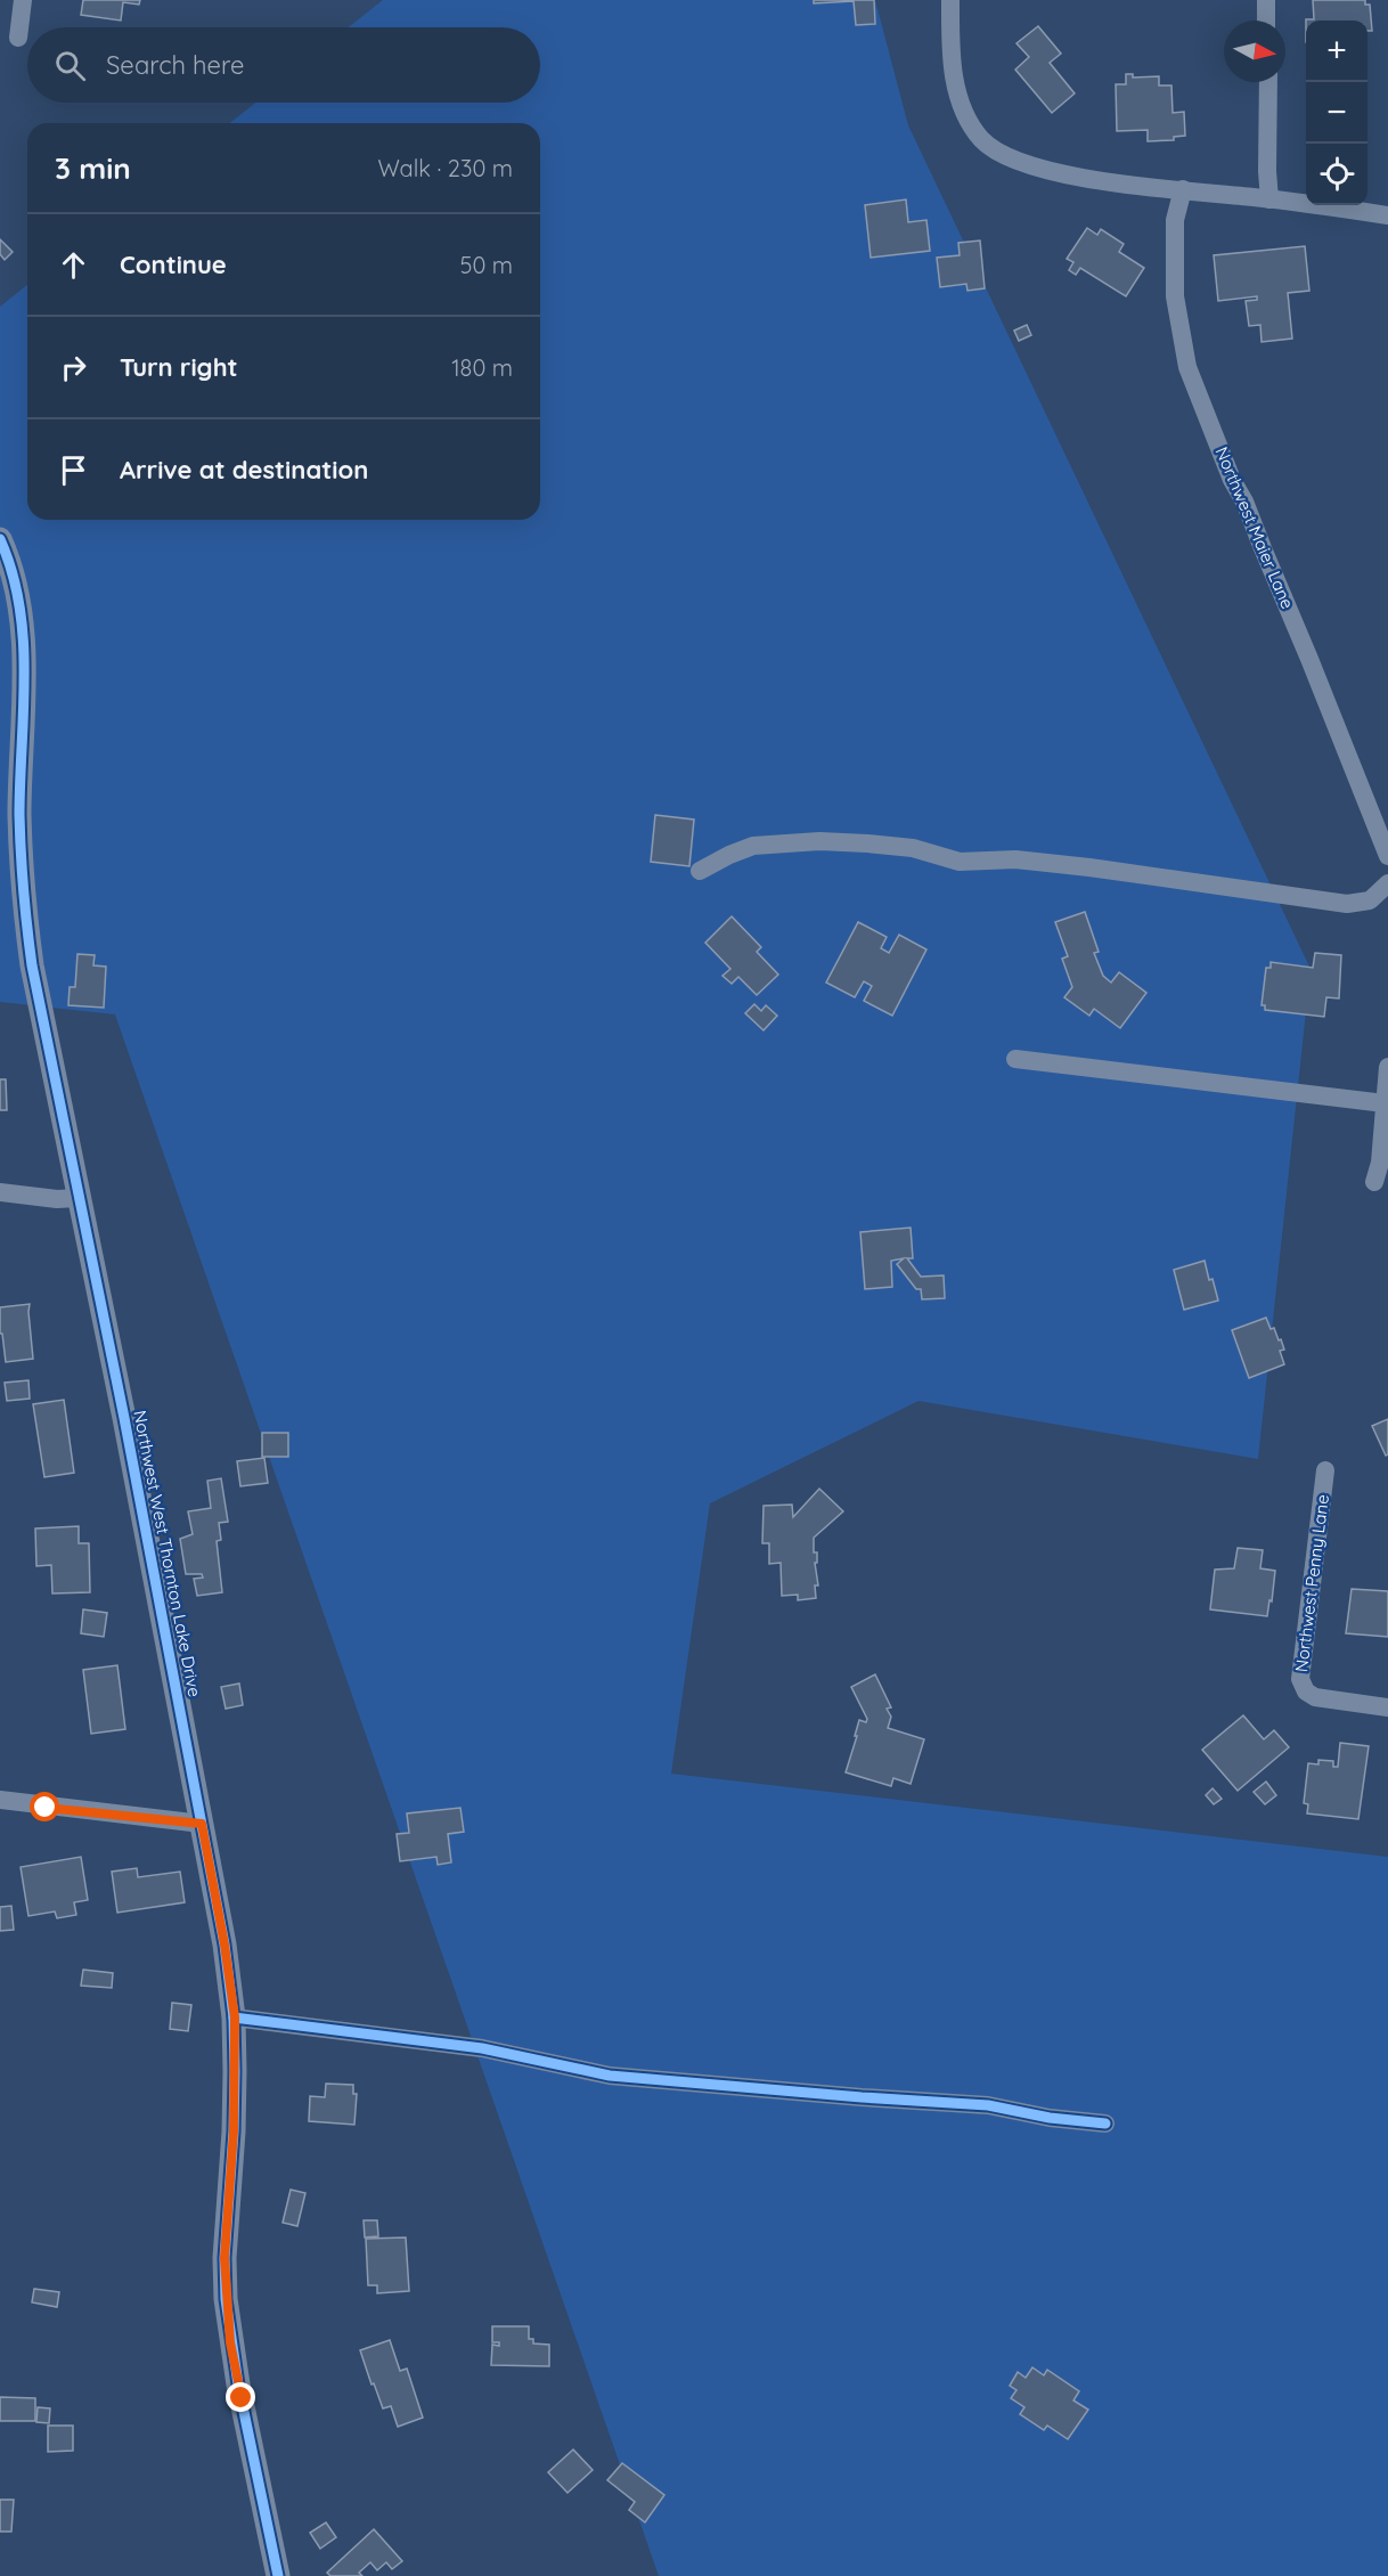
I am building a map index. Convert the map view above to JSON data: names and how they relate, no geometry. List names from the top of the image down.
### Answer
{
  "streets": {
    "street": ["Northwest Maier Lane", "Northwest West Thornton Lake Drive", "Northwest Penny Lane"]
  },
  "north": "right",
  "page": {
    "map_buttons": ["+", "−"],
    "search": "Search here",
    "heading": ["3 min", "Walk · 230 m"],
    "list": [
      ["Continue", "50 m"],
      ["Turn right", "180 m"],
      "Arrive at destination"
    ]
  }
}
